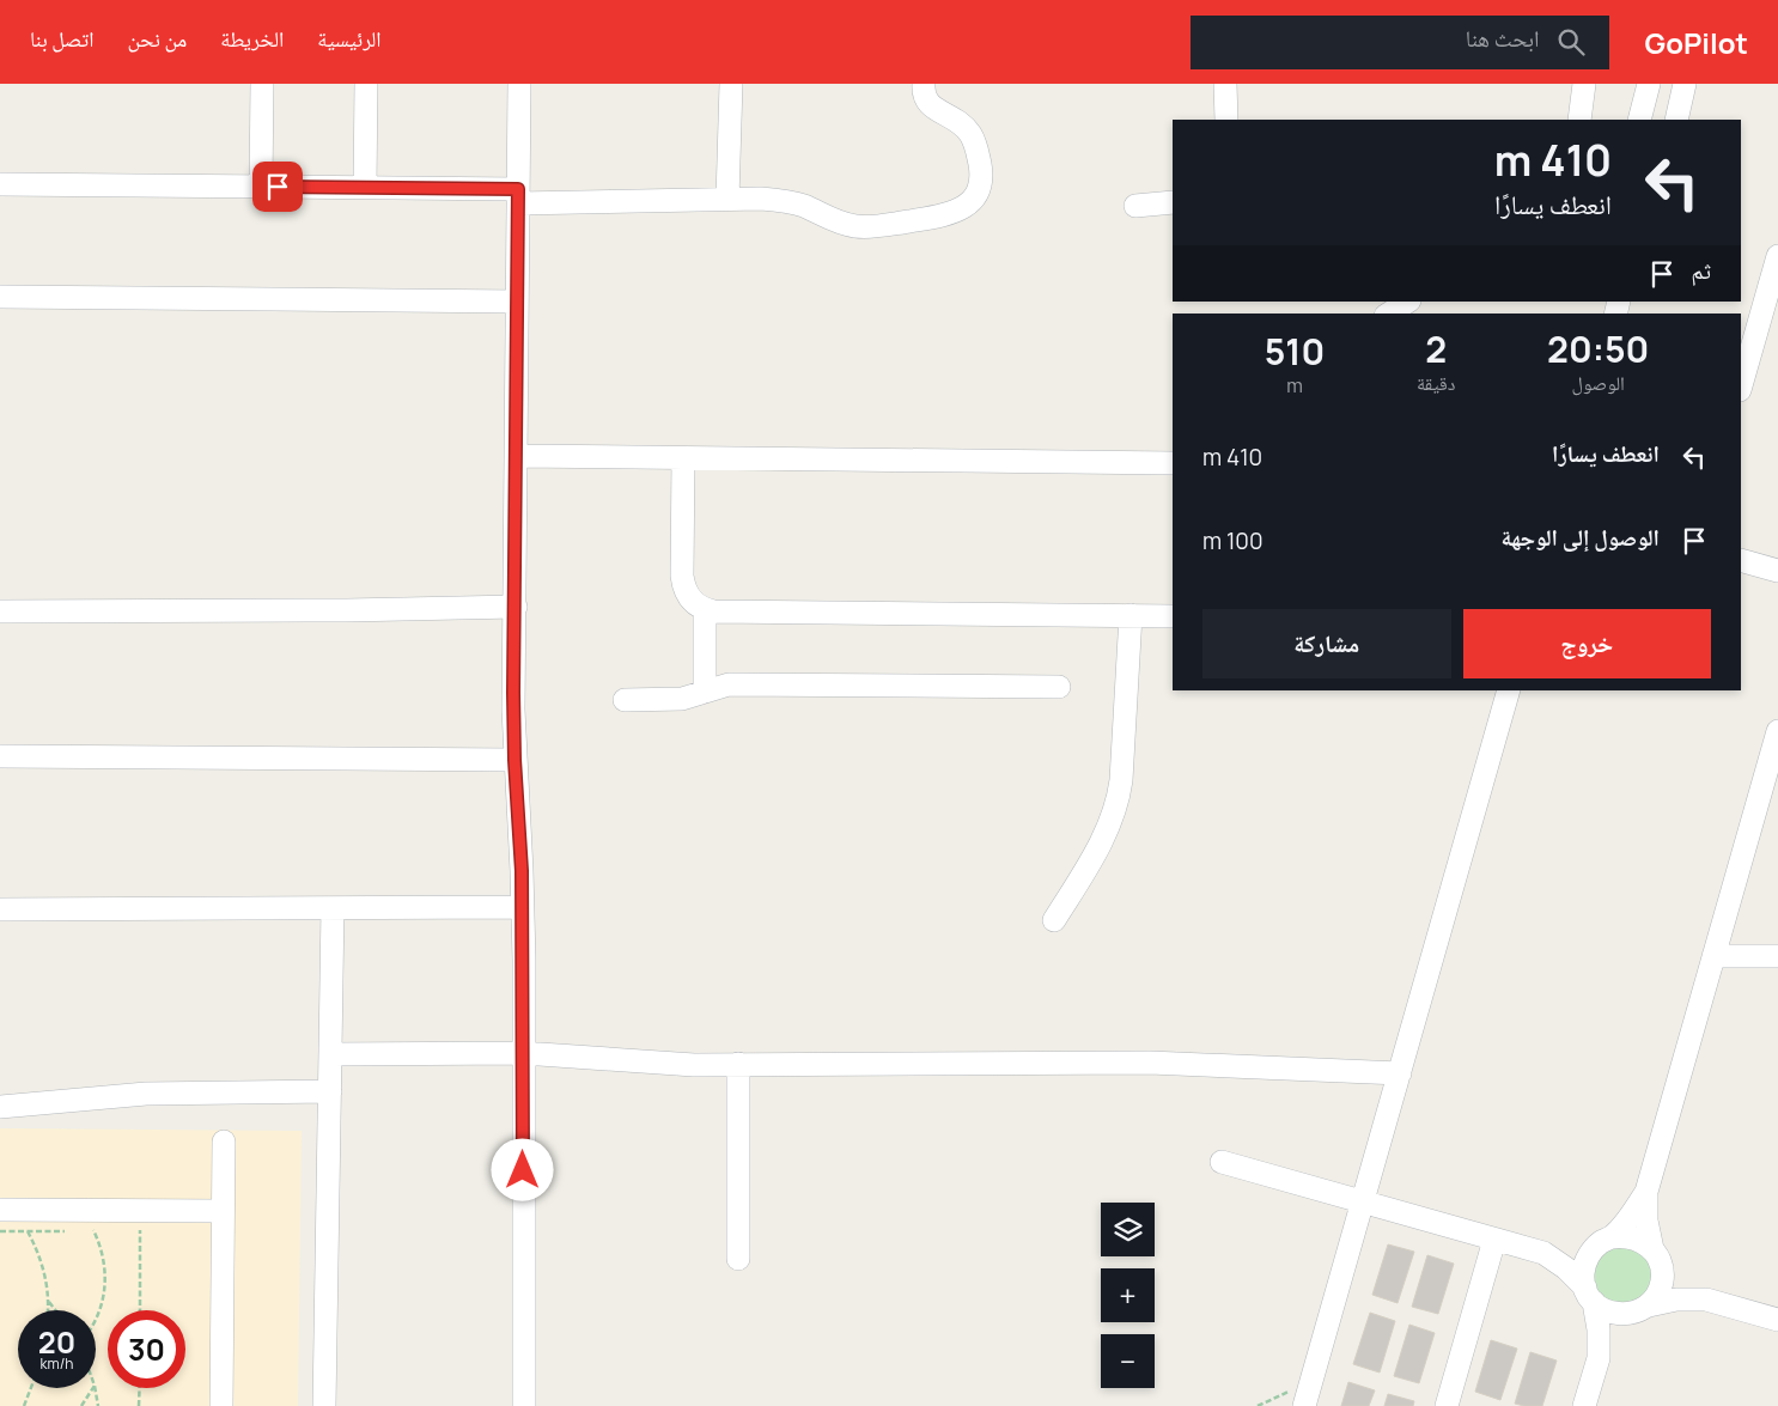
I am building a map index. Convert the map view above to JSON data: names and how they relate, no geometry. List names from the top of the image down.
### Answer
{
  "page": {
    "header": "GoPilot",
    "search": "ابحث هنا",
    "nav": [
      "الرئيسية",
      "الخريطة",
      "من نحن",
      "اتصل بنا"
    ],
    "turn": ["410 m", "انعطف يسارًا"],
    "then": "ثم",
    "eta": [
      "20:50",
      "الوصول",
      "2",
      "دقيقة",
      "510",
      "m"
    ],
    "list": [
      {
        "name": "انعطف يسارًا",
        "value": "410 m"
      },
      {
        "name": "الوصول إلى الوجهة",
        "value": "100 m"
      }
    ],
    "buttons": ["خروج", "مشاركة"],
    "map_buttons": ["+", "−"],
    "speed": "20 km/h",
    "limit": "30"
  }
}
